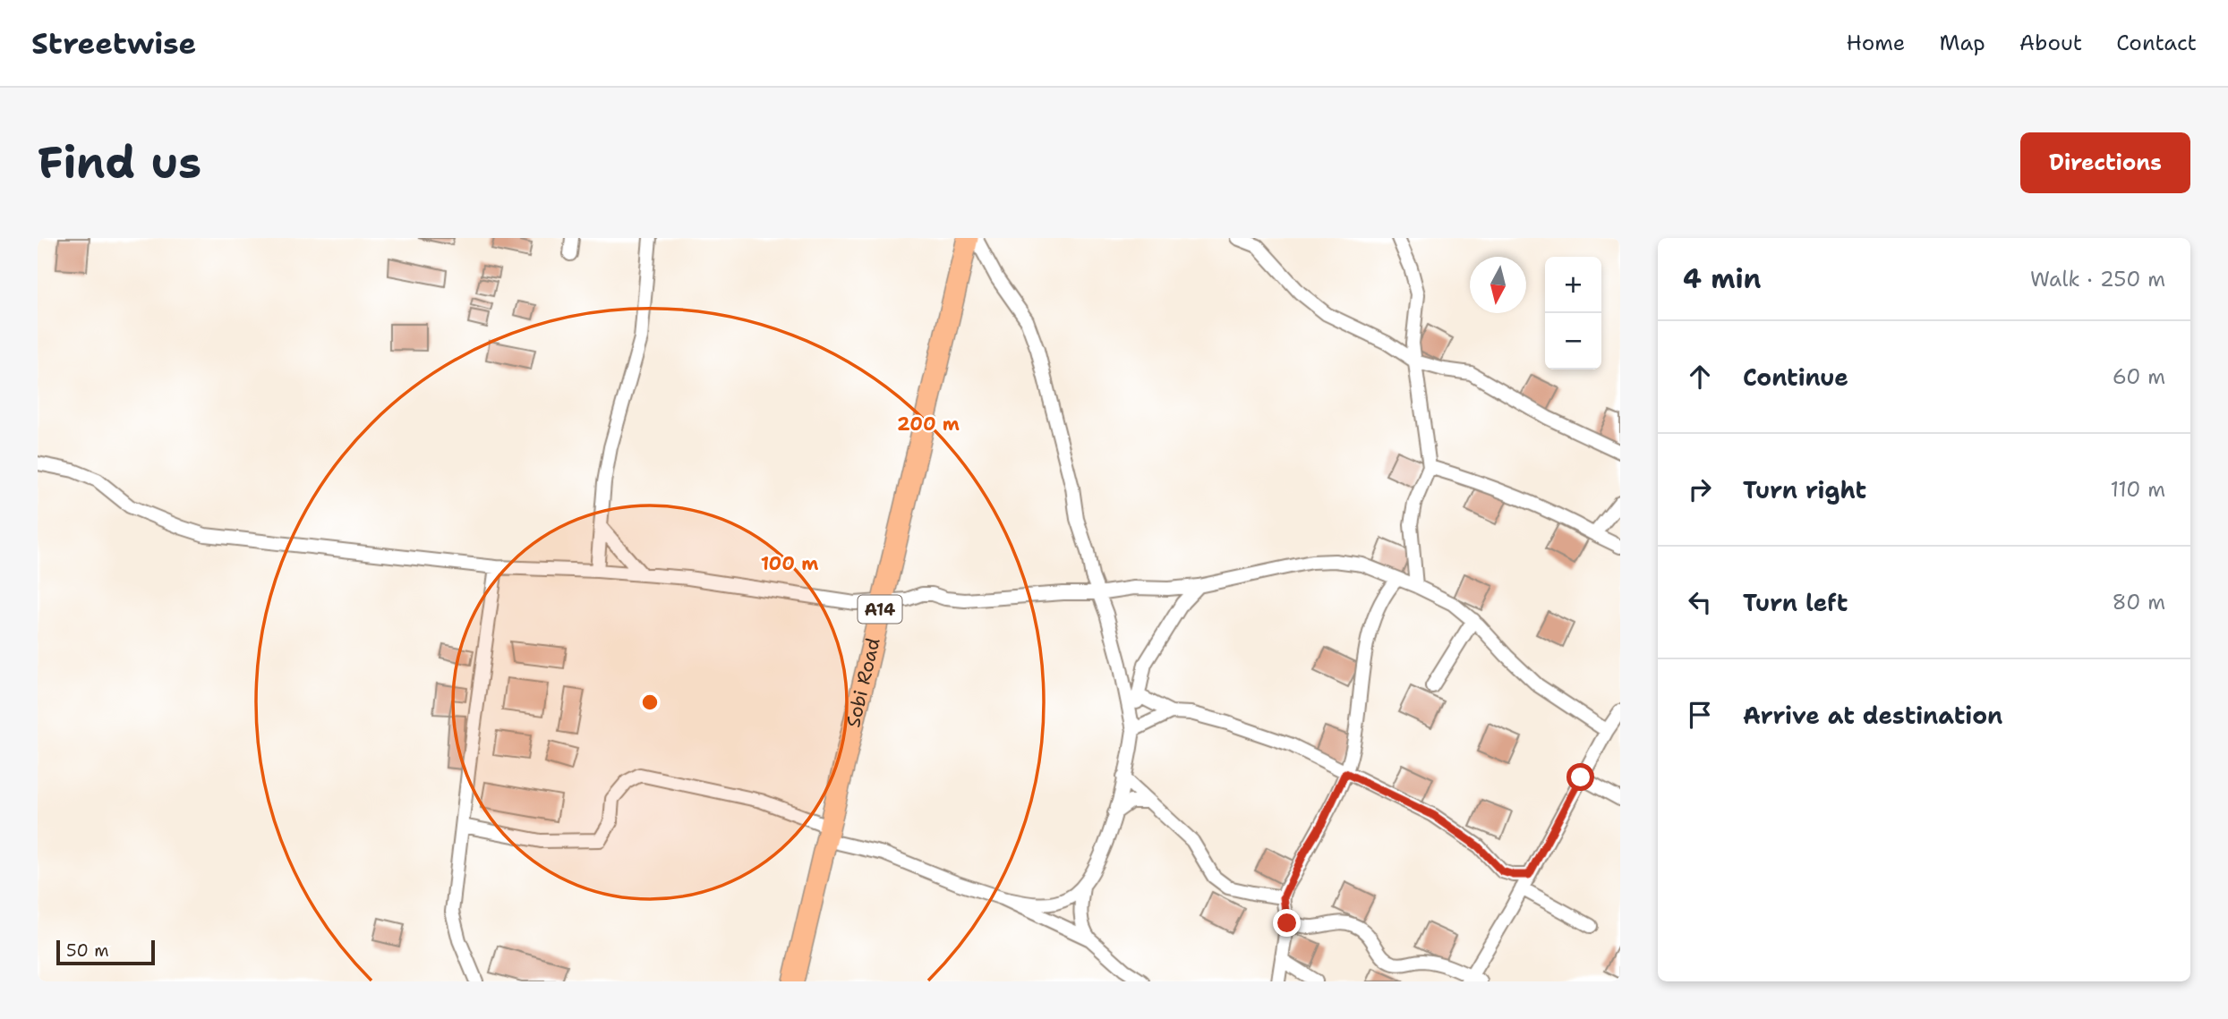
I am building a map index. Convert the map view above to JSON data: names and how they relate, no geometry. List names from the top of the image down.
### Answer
{
  "streets": {
    "highway": ["A14", "Sobi Road"]
  },
  "scale_bar": "50 m",
  "north": "bottom",
  "page": {
    "header": "Streetwise",
    "nav": [
      "Home",
      "Map",
      "About",
      "Contact"
    ],
    "buttons": "Directions",
    "title": "Find us",
    "heading": ["4 min", "Walk · 250 m"],
    "map_buttons": ["+", "−"],
    "list": [
      ["Continue", "60 m"],
      ["Turn right", "110 m"],
      ["Turn left", "80 m"],
      "Arrive at destination"
    ],
    "scale": "50 m"
  },
  "rings": ["200 m", "100 m"]
}
